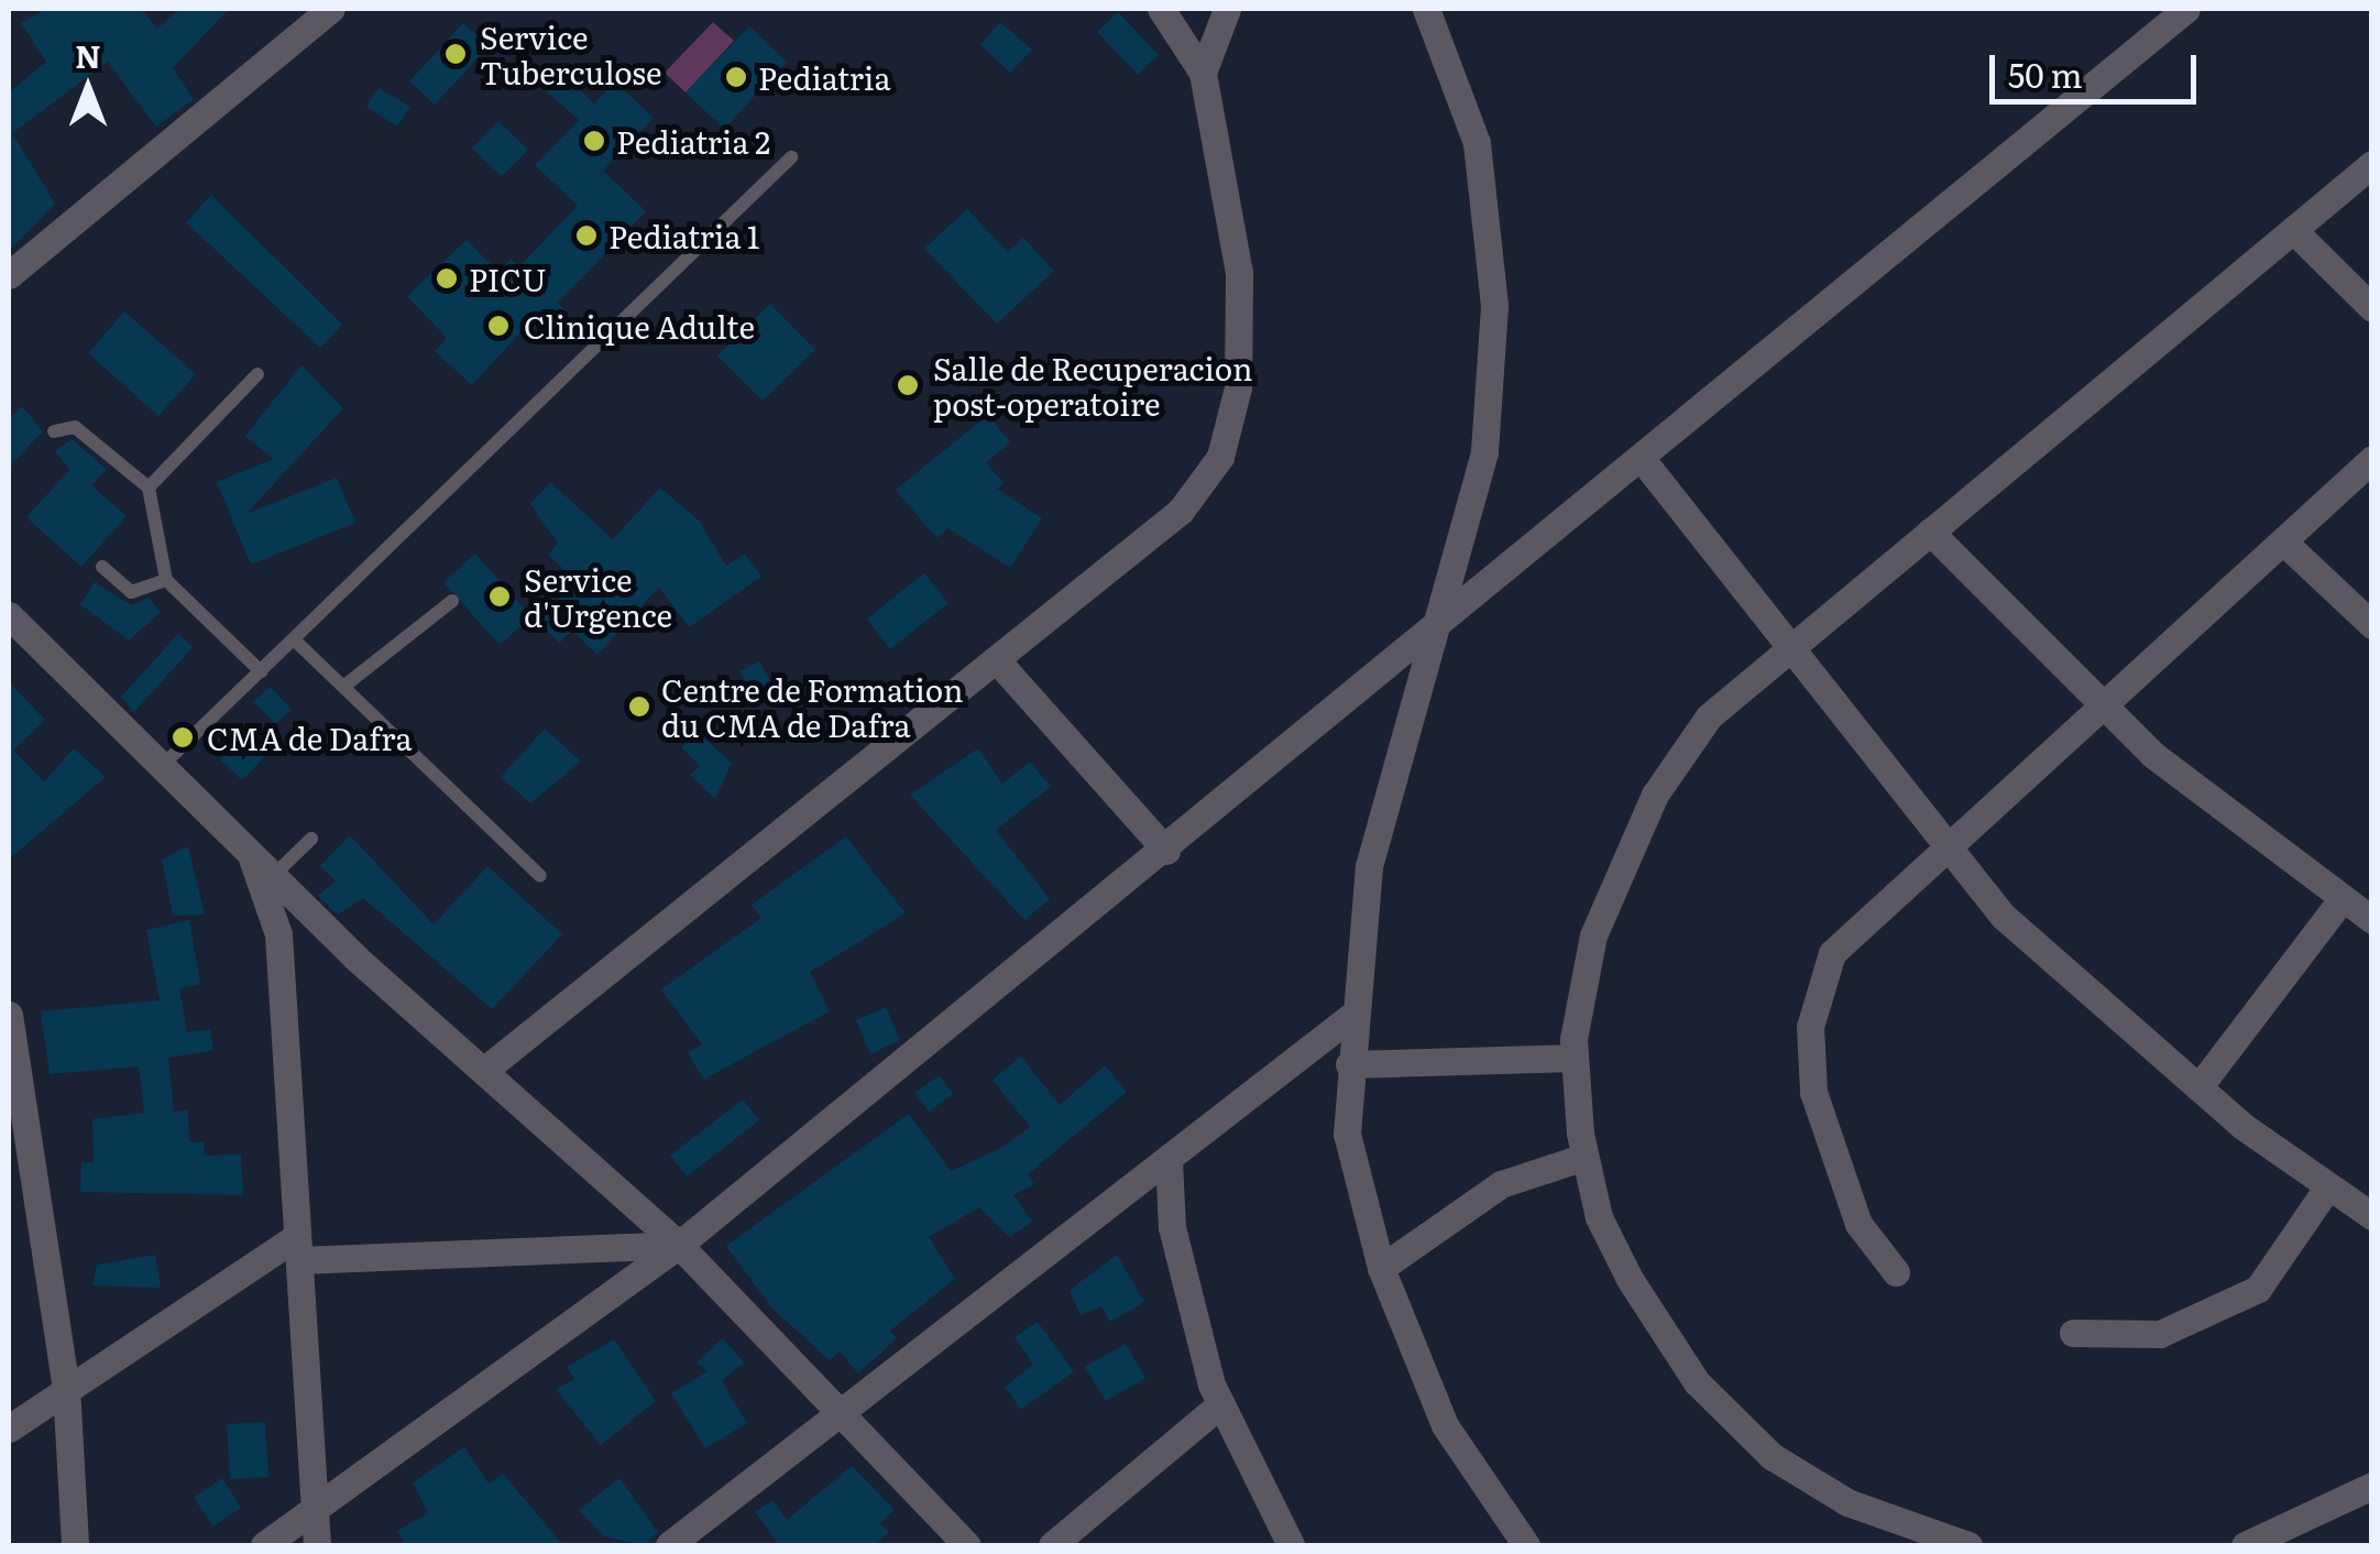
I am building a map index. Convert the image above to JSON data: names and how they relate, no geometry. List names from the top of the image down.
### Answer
{
  "places": [
    "Service Tuberculose",
    "Pediatria",
    "Pediatria 2",
    "Pediatria 1",
    "PICU",
    "Clinique Adulte",
    "Salle de Recuperacion post-operatoire",
    "Service d'Urgence",
    "Centre de Formation du CMA de Dafra",
    "CMA de Dafra"
  ],
  "scale_bar": "50 m",
  "north": "top"
}
